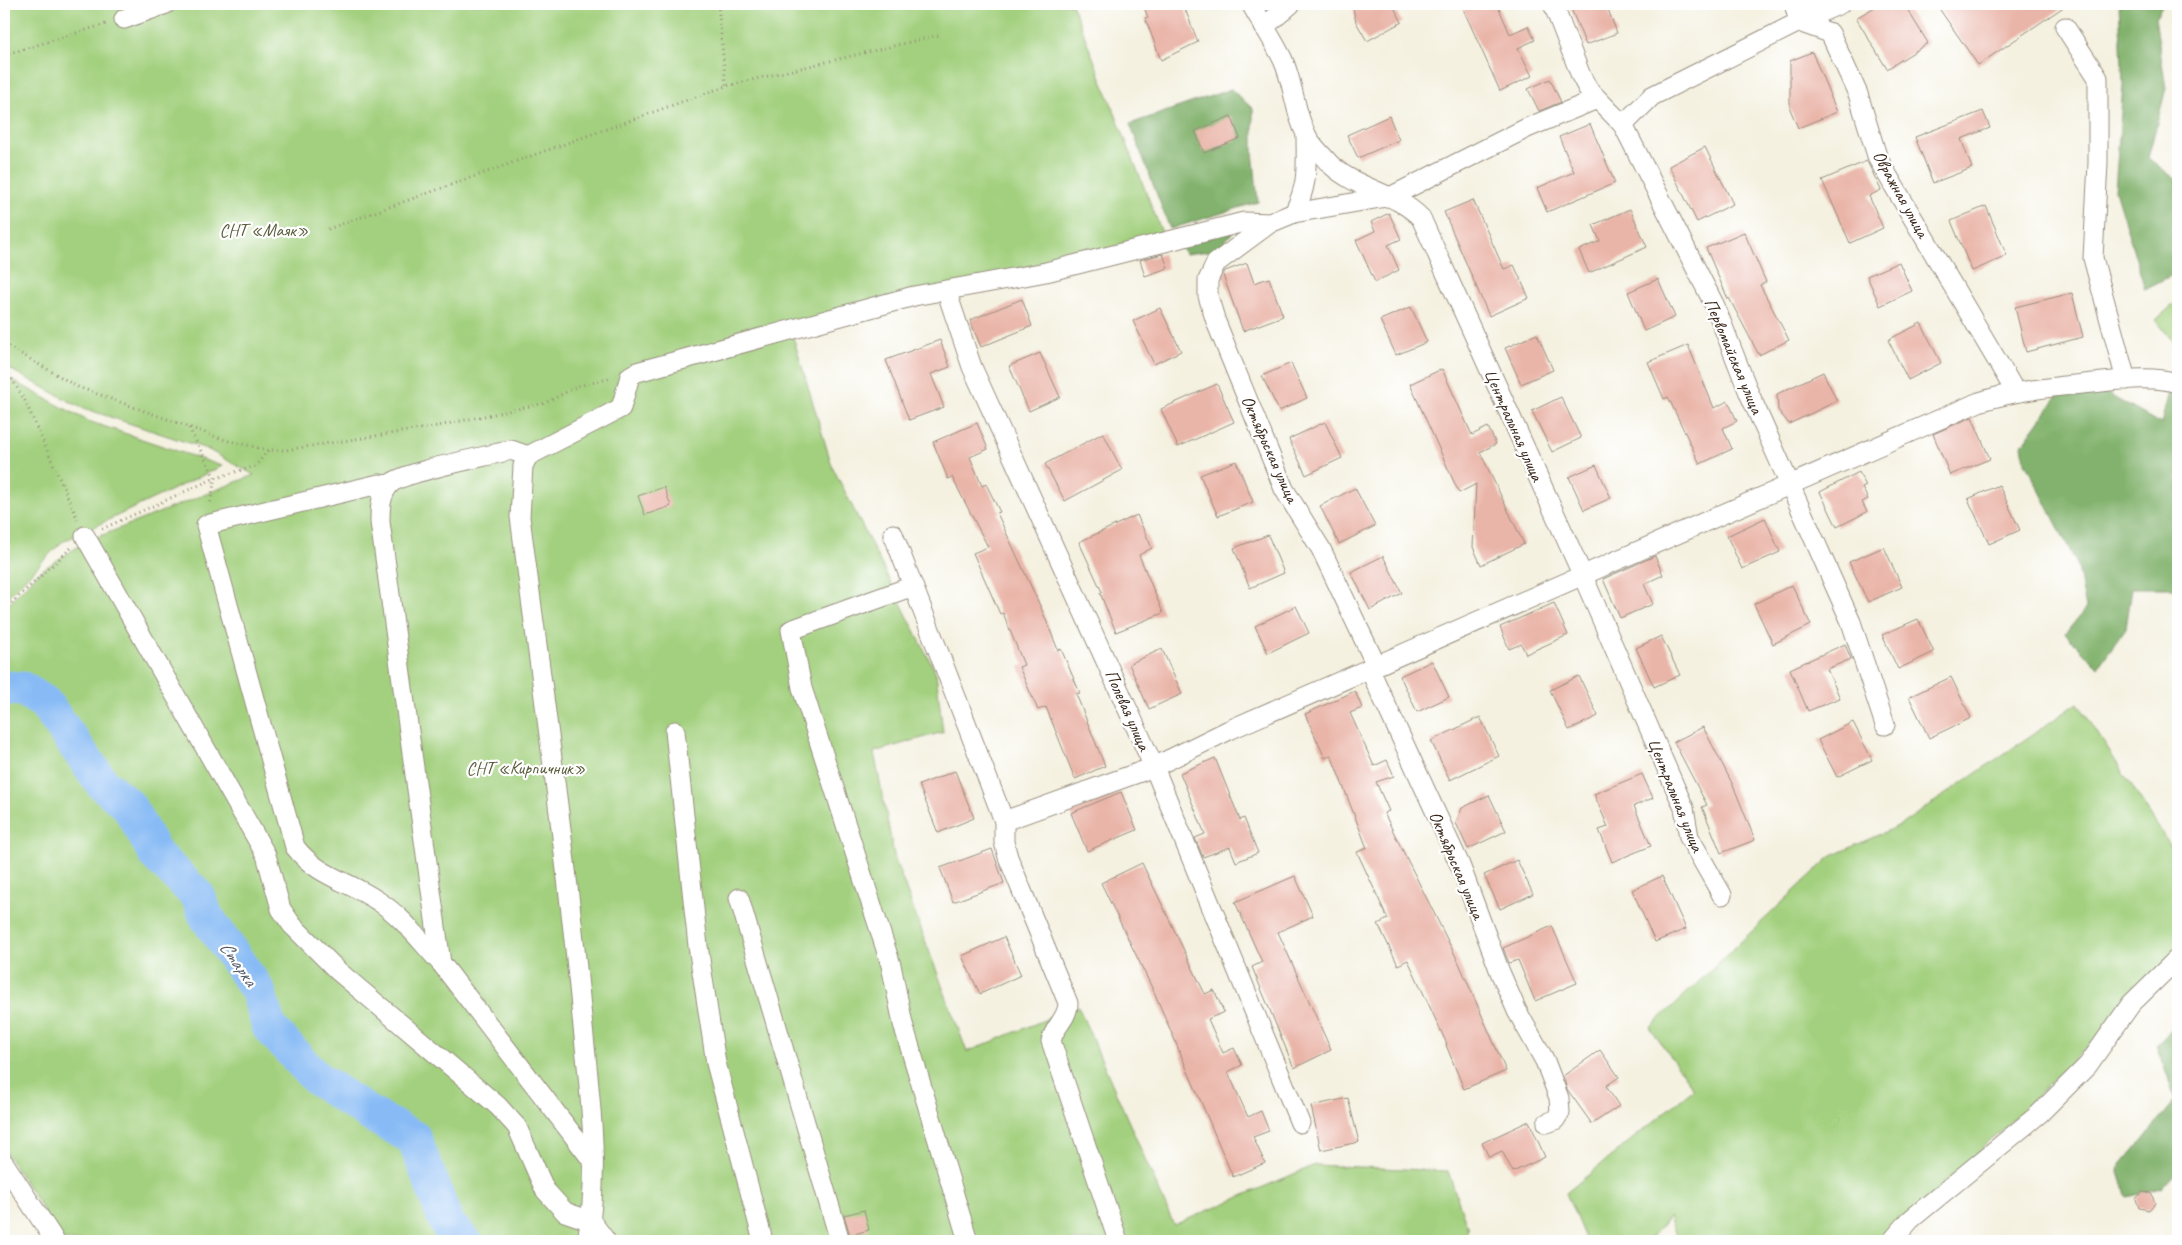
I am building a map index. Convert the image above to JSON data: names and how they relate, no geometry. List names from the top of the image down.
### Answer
{
  "streets": {
    "street": [
      "Овражная улица",
      "Первомайская улица",
      "Центральная улица",
      "Октябрьская улица",
      "Полевая улица"
    ]
  },
  "water": ["Старка"],
  "parks": ["СНТ «Маяк»", "СНТ «Кирпичник»"]
}
